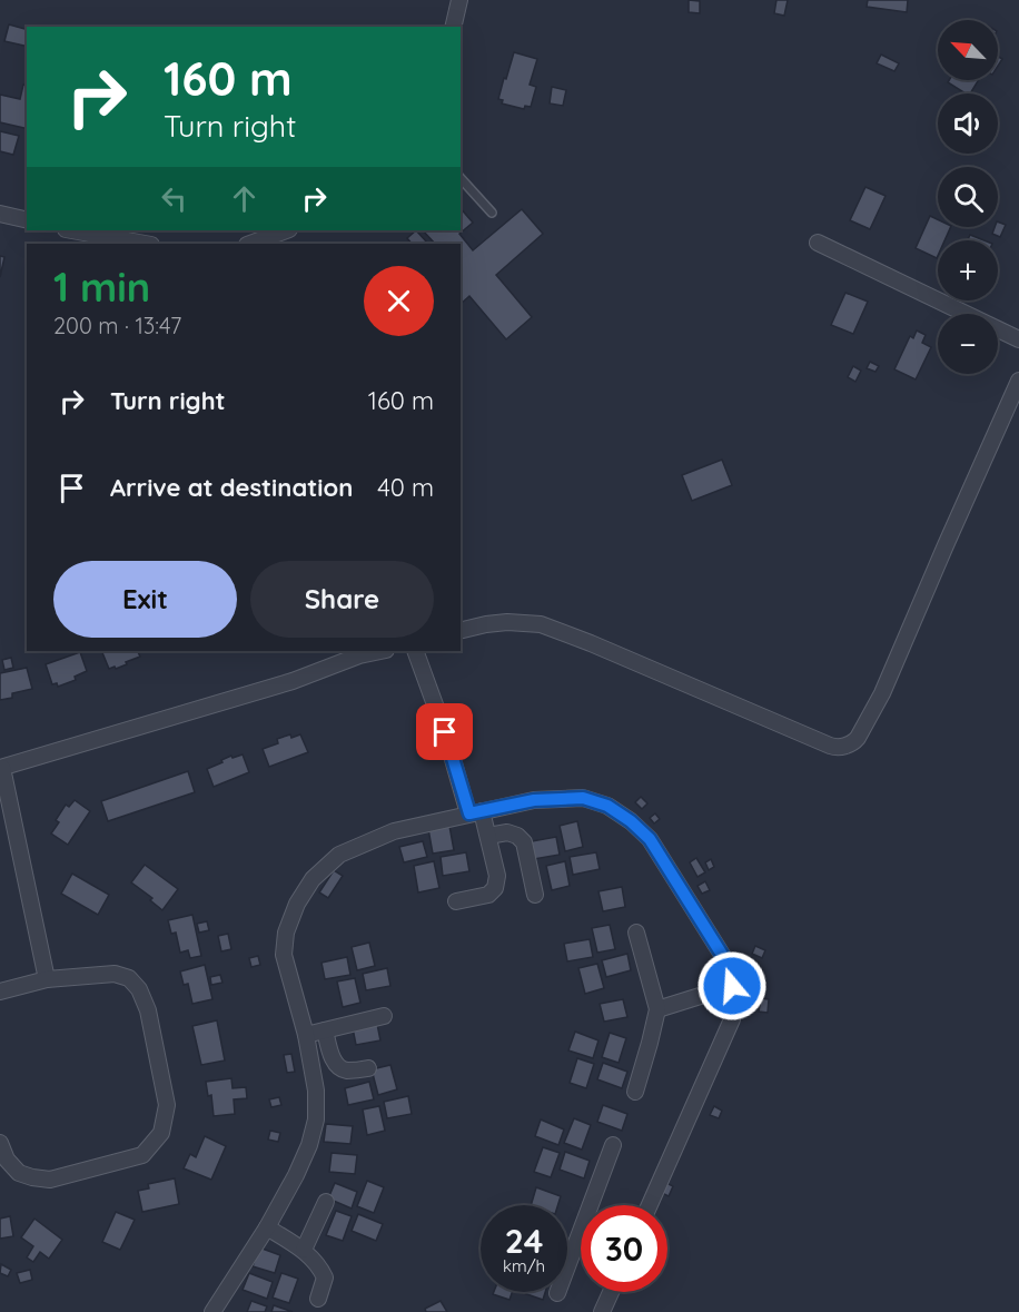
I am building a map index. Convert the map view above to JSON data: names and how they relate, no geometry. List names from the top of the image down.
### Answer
{
  "north": "top left",
  "page": {
    "map_buttons": ["+", "−"],
    "turn": ["160 m", "Turn right"],
    "heading": ["1 min", "200 m · 13:47"],
    "list": [
      {
        "name": "Turn right",
        "value": "160 m"
      },
      {
        "name": "Arrive at destination",
        "value": "40 m"
      }
    ],
    "buttons": ["Exit", "Share"],
    "speed": "24 km/h",
    "limit": "30"
  }
}
